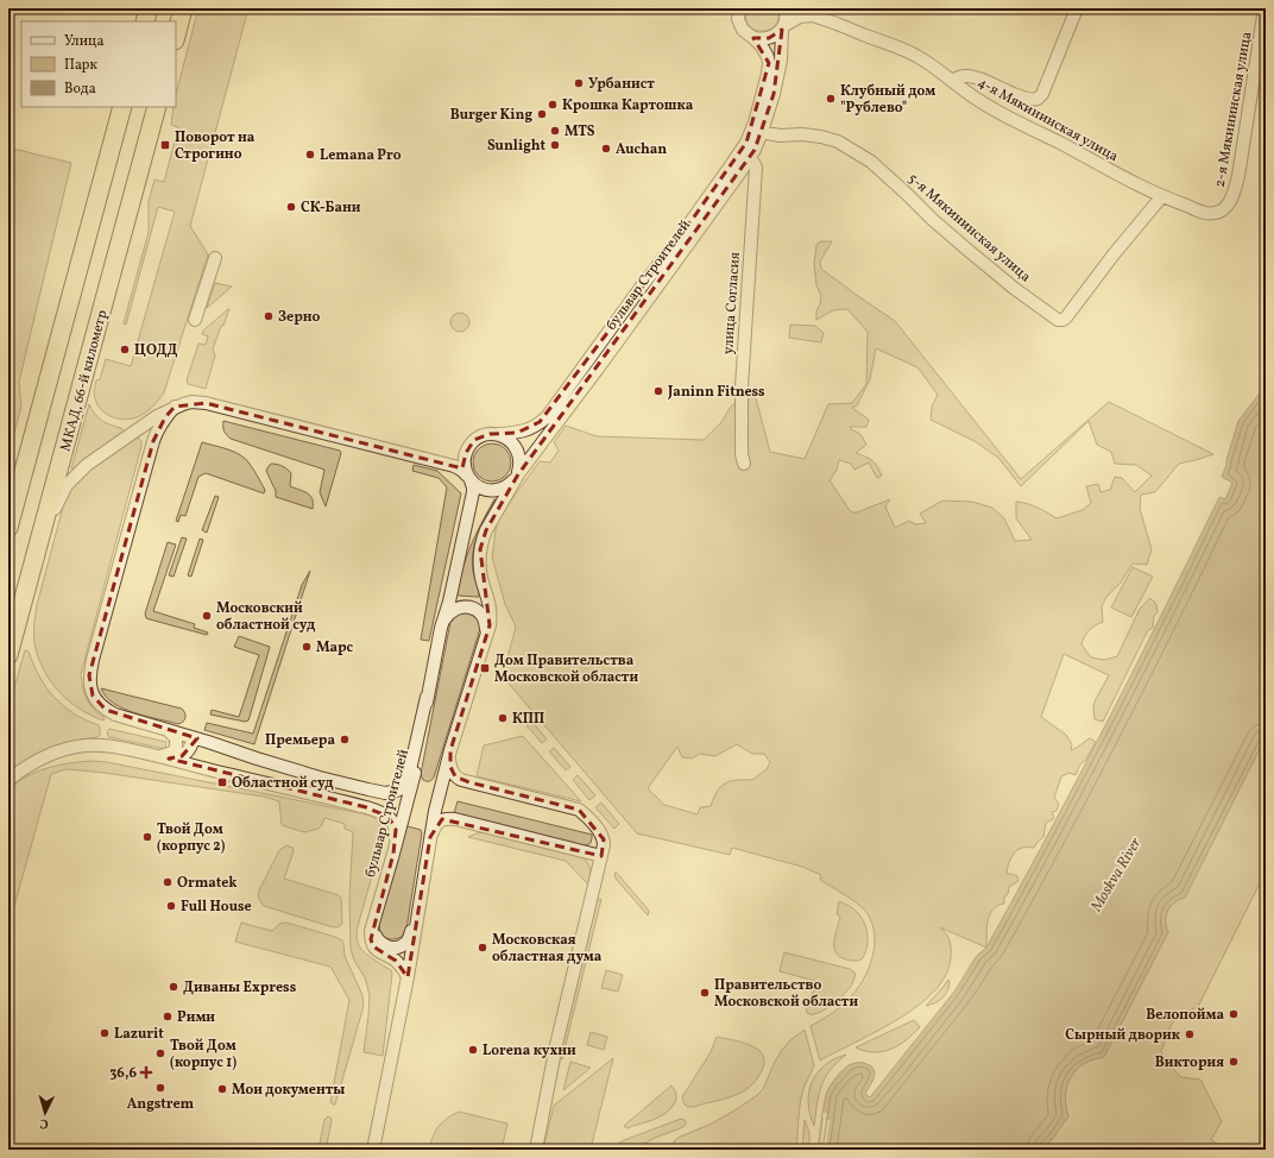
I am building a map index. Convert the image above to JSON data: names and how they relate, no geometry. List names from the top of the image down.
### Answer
{
  "streets": {
    "highway": ["МКАД, 66-й километр"],
    "street": [
      "2-я Мякининская улица",
      "4-я Мякининская улица",
      "5-я Мякининская улица",
      "бульвар Строителей",
      "улица Согласия"
    ]
  },
  "crossings": [
    ["2-я Мякининская улица", "4-я Мякининская улица"],
    ["4-я Мякининская улица", "5-я Мякининская улица"],
    ["4-я Мякининская улица", "бульвар Строителей"],
    ["5-я Мякининская улица", "бульвар Строителей"],
    ["бульвар Строителей", "улица Согласия"]
  ],
  "water": ["Moskva River"],
  "places": {
    "other": [
      "Урбанист",
      "Клубный дом \"Рублево\"",
      "Крошка Картошка",
      "Burger King",
      "MTS",
      "Sunlight",
      "Auchan",
      "Lemana Pro",
      "СК-Бани",
      "Зерно",
      "ЦОДД",
      "Janinn Fitness",
      "Московский областной суд",
      "Марс",
      "КПП",
      "Премьера",
      "Твой Дом (корпус 2)",
      "Ormatek",
      "Full House",
      "Московская областная дума",
      "Диваны Express",
      "Правительство Московской области",
      "Велопойма",
      "Рими",
      "Lazurit",
      "Сырный дворик",
      "Lorena кухни",
      "Твой Дом (корпус 1)",
      "Виктория",
      "Angstrem",
      "Мои документы"
    ],
    "transit": ["Поворот на Строгино", "Дом Правительства Московской области", "Областной суд"],
    "health": ["36,6"]
  },
  "legend": ["Улица", "Парк", "Вода"],
  "north": "bottom"
}
